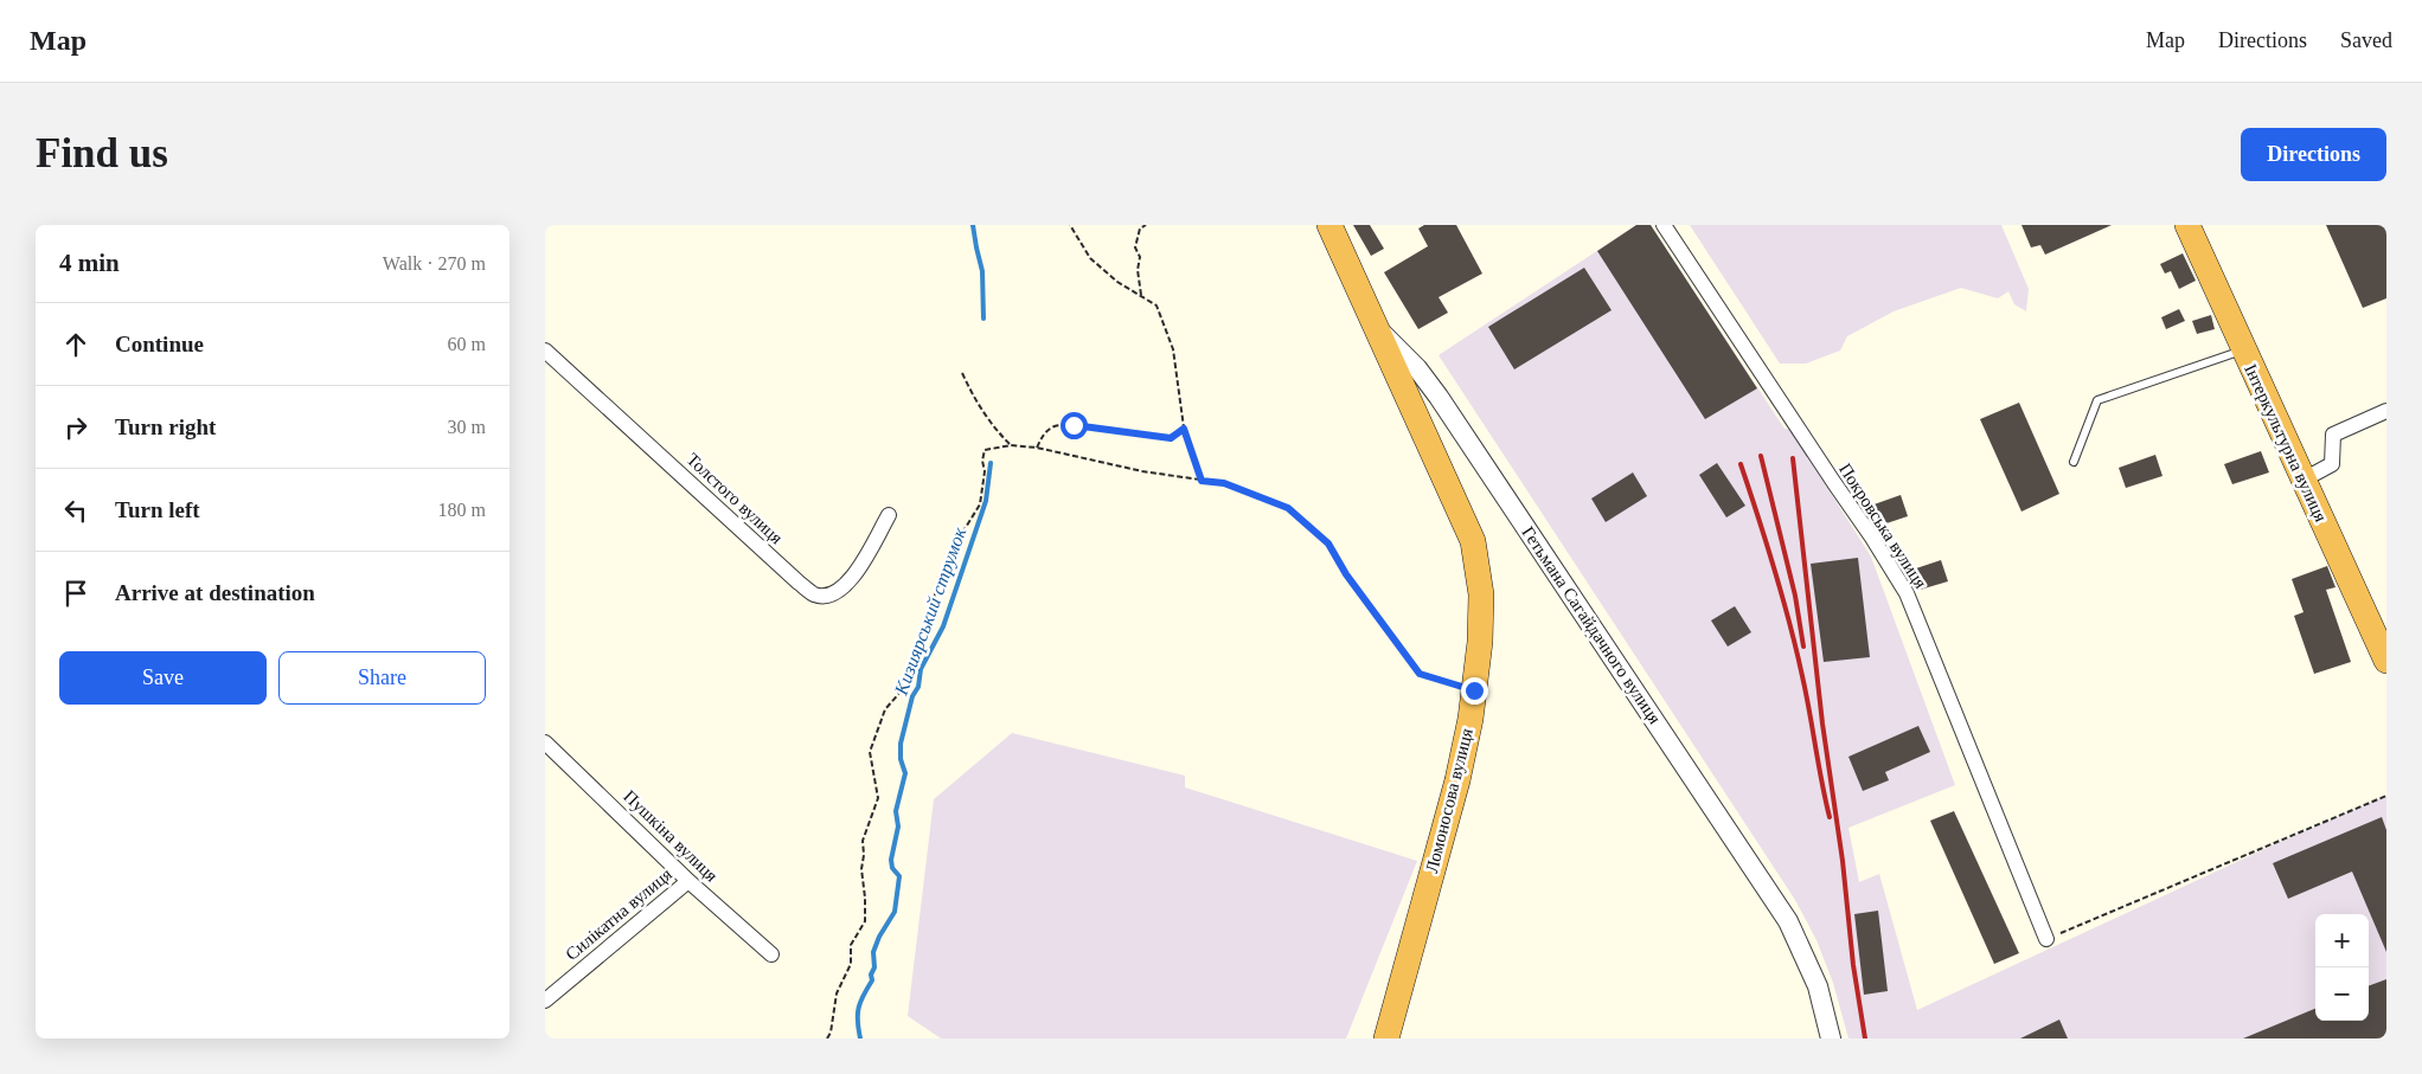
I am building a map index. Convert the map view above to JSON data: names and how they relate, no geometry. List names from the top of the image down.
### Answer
{
  "streets": {
    "highway": ["Інтеркультурна вулиця", "Гетьмана Сагайдачного вулиця", "Ломоносова вулиця"],
    "street": [
      "Толстого вулиця",
      "Покровська вулиця",
      "Пушкіна вулиця",
      "Силікатна вулиця"
    ]
  },
  "crossings": [
    ["Гетьмана Сагайдачного вулиця", "Ломоносова вулиця"],
    ["Пушкіна вулиця", "Силікатна вулиця"]
  ],
  "water": ["Кизиярський струмок"],
  "page": {
    "header": "Map",
    "nav": ["Map", "Directions", "Saved"],
    "buttons": [
      "Directions",
      ["Save", "Share"]
    ],
    "title": "Find us",
    "heading": ["4 min", "Walk · 270 m"],
    "list": [
      ["Continue", "60 m"],
      ["Turn right", "30 m"],
      ["Turn left", "180 m"],
      "Arrive at destination"
    ],
    "map_buttons": ["+", "−"]
  }
}
